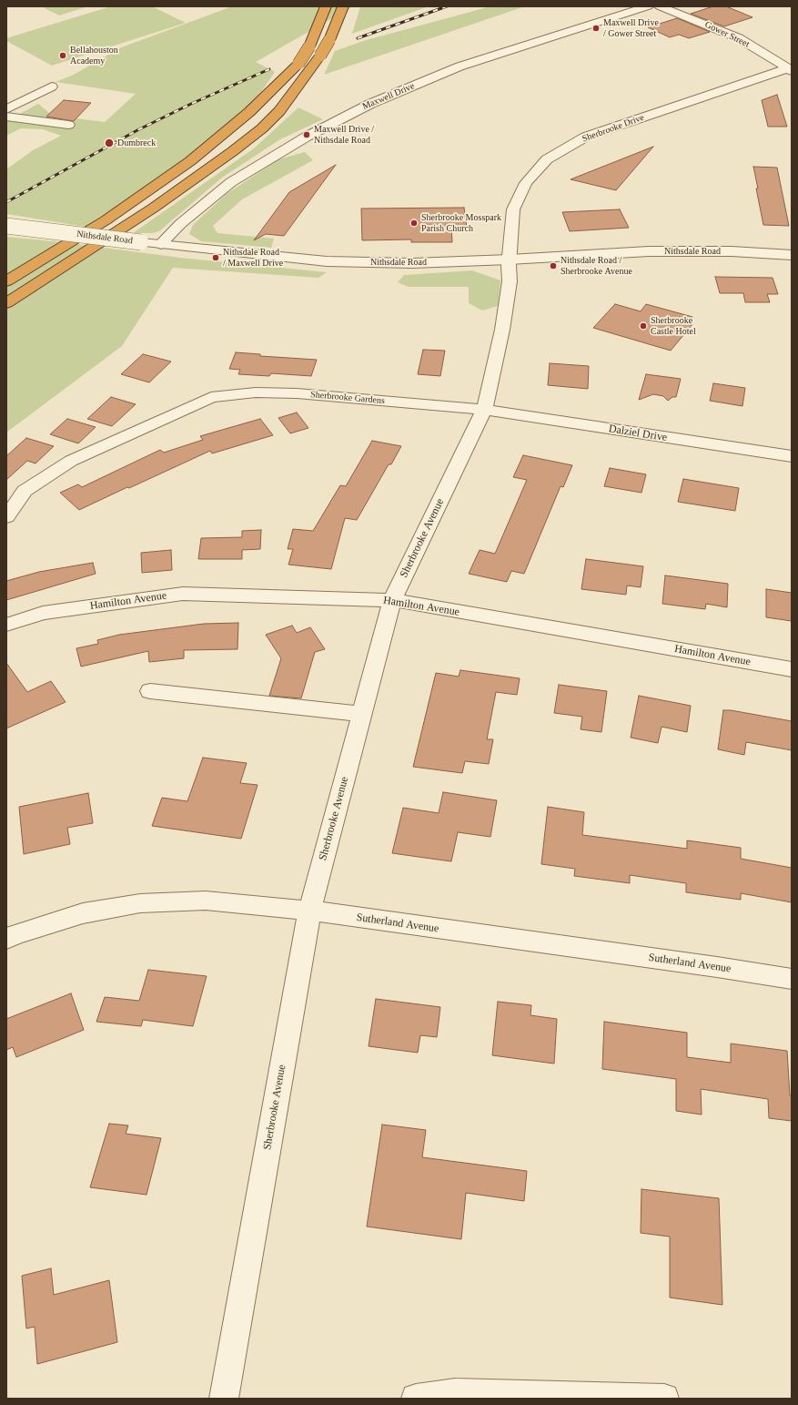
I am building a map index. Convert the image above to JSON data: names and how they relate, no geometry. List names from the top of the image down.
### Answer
{
  "streets": {
    "street": [
      "Gower Street",
      "Maxwell Drive",
      "Sherbrooke Drive",
      "Nithsdale Road",
      "Sherbrooke Gardens",
      "Dalziel Drive",
      "Sherbrooke Avenue",
      "Hamilton Avenue",
      "Sutherland Avenue"
    ]
  },
  "crossings": [
    ["Gower Street", "Sherbrooke Drive"],
    ["Maxwell Drive", "Nithsdale Road"],
    ["Sherbrooke Drive", "Nithsdale Road"],
    ["Sherbrooke Drive", "Sherbrooke Avenue"],
    ["Nithsdale Road", "Sherbrooke Avenue"],
    ["Sherbrooke Gardens", "Dalziel Drive"],
    ["Sherbrooke Gardens", "Sherbrooke Avenue"],
    ["Dalziel Drive", "Sherbrooke Avenue"],
    ["Sherbrooke Avenue", "Hamilton Avenue"],
    ["Sherbrooke Avenue", "Sutherland Avenue"]
  ],
  "places": [
    "Maxwell Drive / Gower Street",
    "Bellahouston Academy",
    "Maxwell Drive / Nithsdale Road",
    "Dumbreck",
    "Sherbrooke Mosspark Parish Church",
    "Nithsdale Road / Maxwell Drive",
    "Nithsdale Road / Sherbrooke Avenue",
    "Sherbrooke Castle Hotel"
  ]
}
